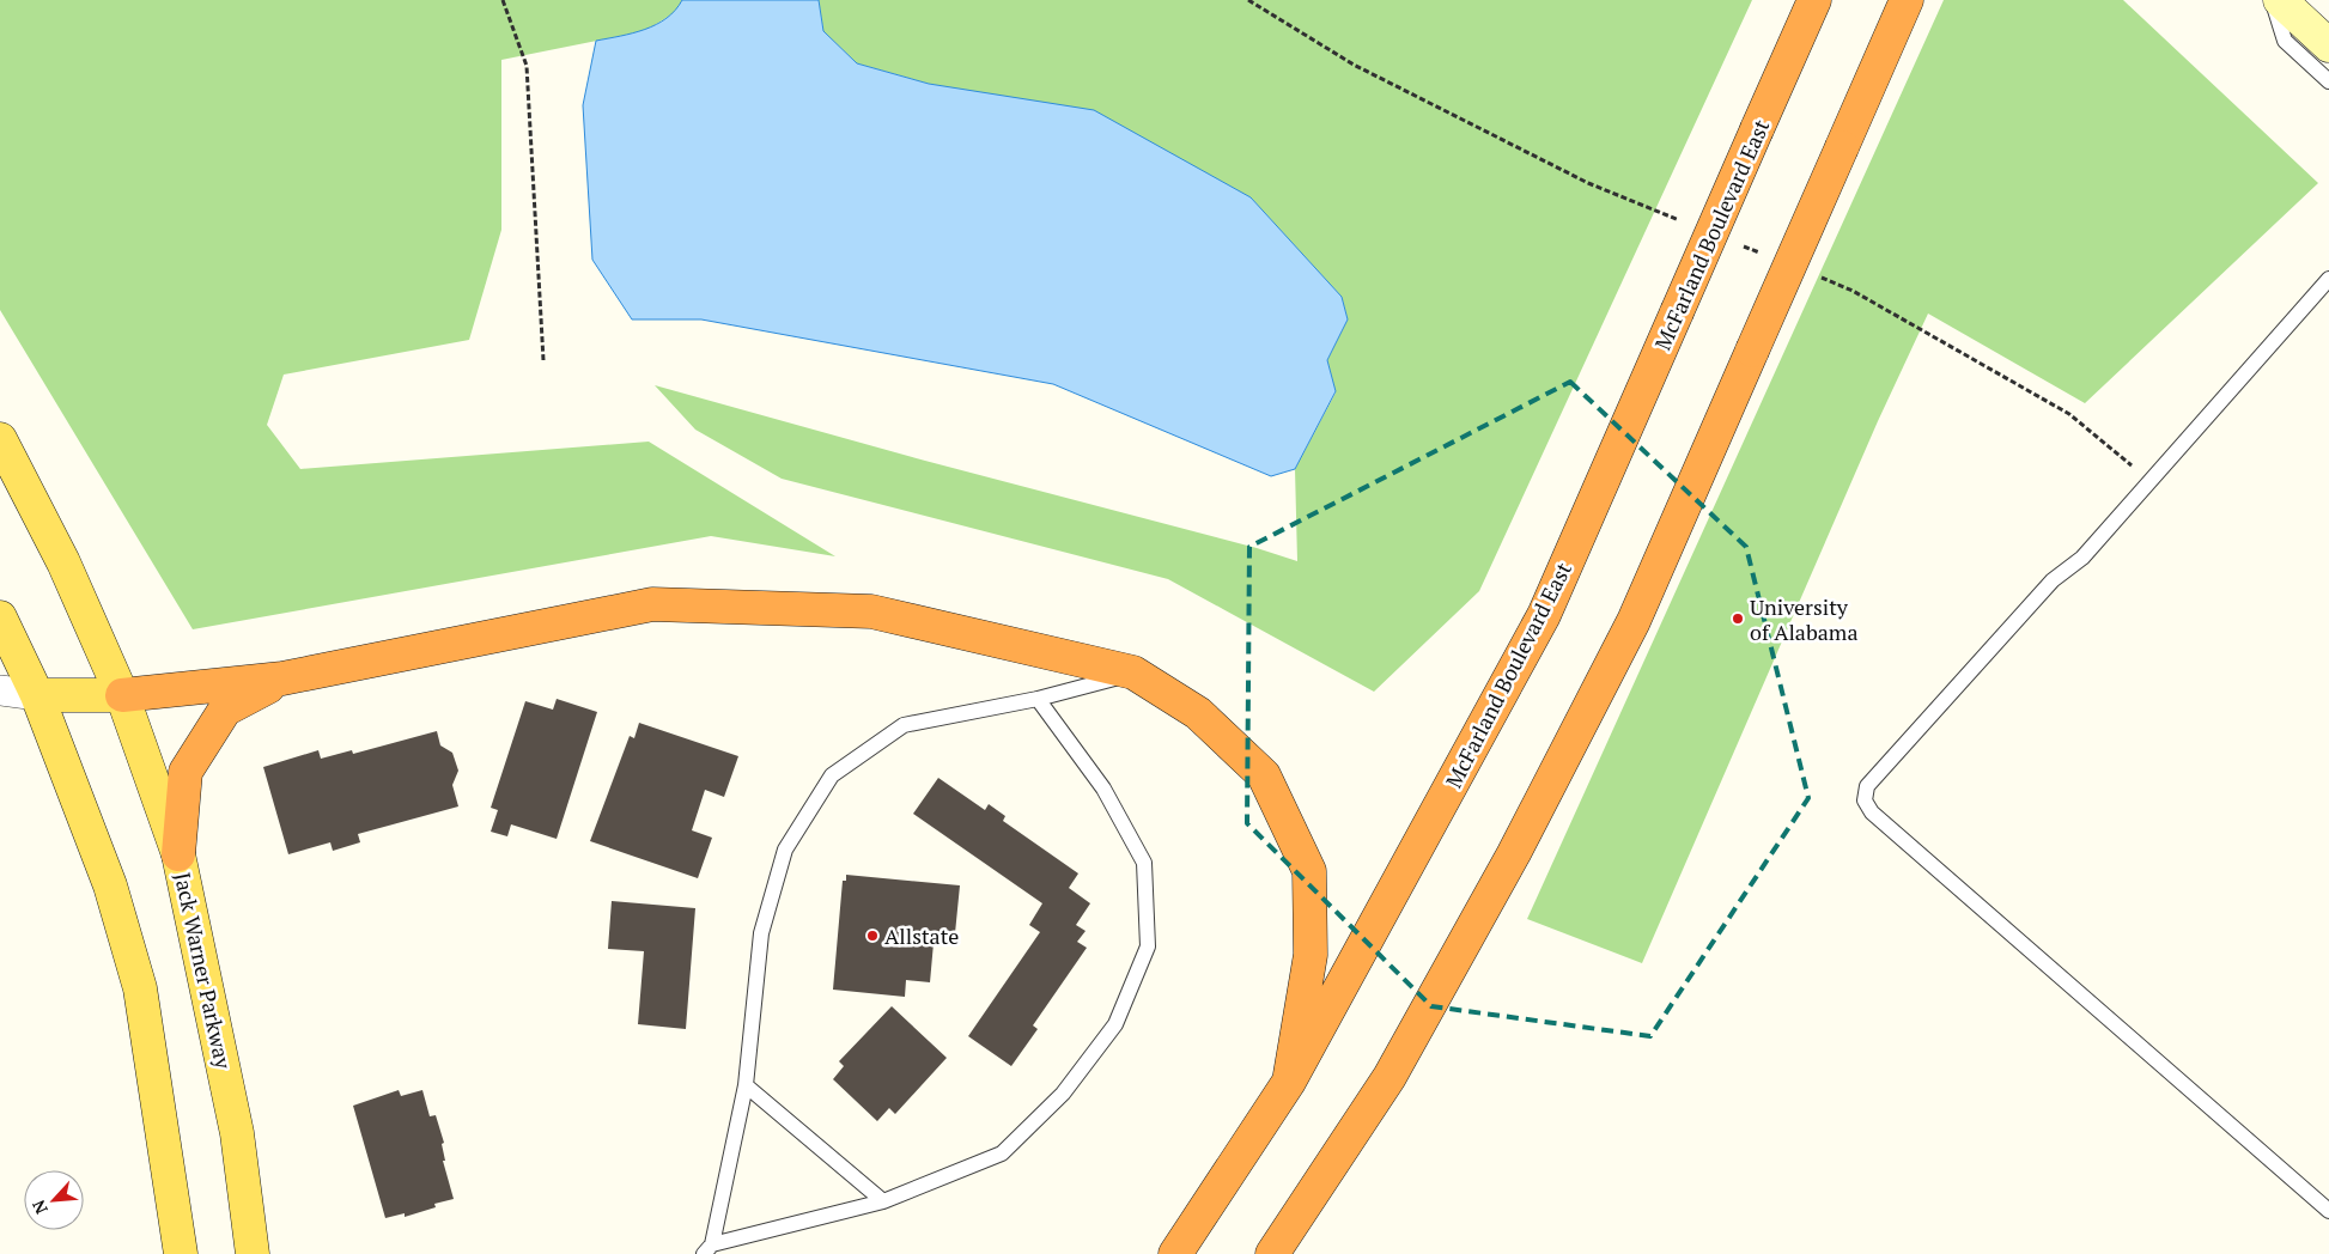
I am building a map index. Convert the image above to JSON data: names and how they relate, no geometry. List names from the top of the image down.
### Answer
{
  "streets": {
    "highway": ["McFarland Boulevard East"],
    "main road": ["Jack Warner Parkway"]
  },
  "places": ["University of Alabama", "Allstate"],
  "north": "bottom left"
}
